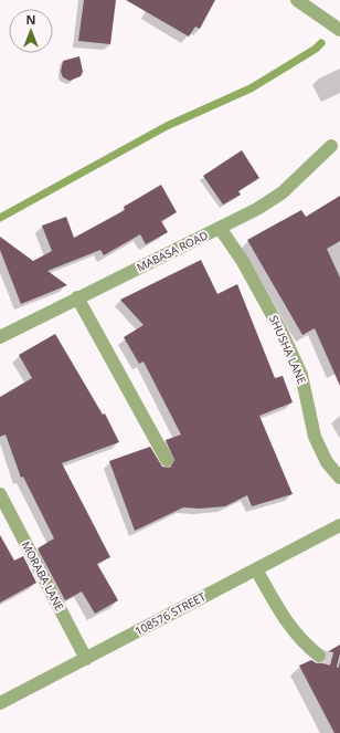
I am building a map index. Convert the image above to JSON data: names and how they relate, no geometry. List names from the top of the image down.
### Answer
{
  "streets": {
    "street": [
      "MABASA ROAD",
      "SHUSHA LANE",
      "MORABA LANE",
      "108576 STREET"
    ]
  },
  "crossings": [
    ["MABASA ROAD", "SHUSHA LANE"],
    ["MORABA LANE", "108576 STREET"]
  ],
  "north": "top"
}
